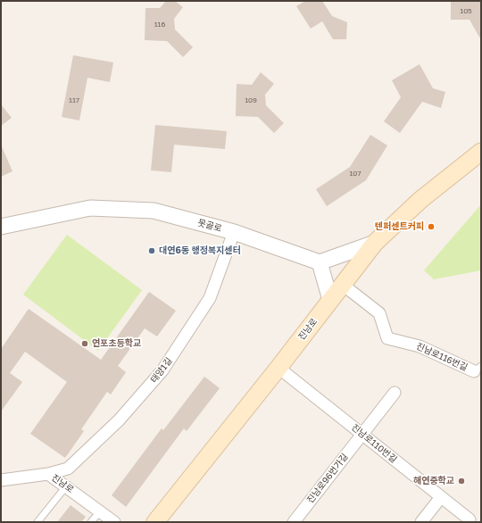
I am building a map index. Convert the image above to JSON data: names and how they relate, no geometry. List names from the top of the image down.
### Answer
{
  "streets": {
    "main road": ["진남로"],
    "street": [
      "못골로",
      "진남로116번길",
      "태양1길",
      "진남로110번길",
      "진남로96번가길"
    ]
  },
  "crossings": [
    ["못골로", "태양1길"],
    ["진남로", "진남로116번길"],
    ["진남로", "태양1길"],
    ["진남로", "진남로110번길"],
    ["진남로110번길", "진남로96번가길"]
  ],
  "places": [
    "텐퍼센트커피",
    "대연6동 행정복지센터",
    "연포초등학교",
    "해연중학교"
  ],
  "house_numbers": [
    "105",
    "116",
    "117",
    "109",
    "107"
  ]
}
